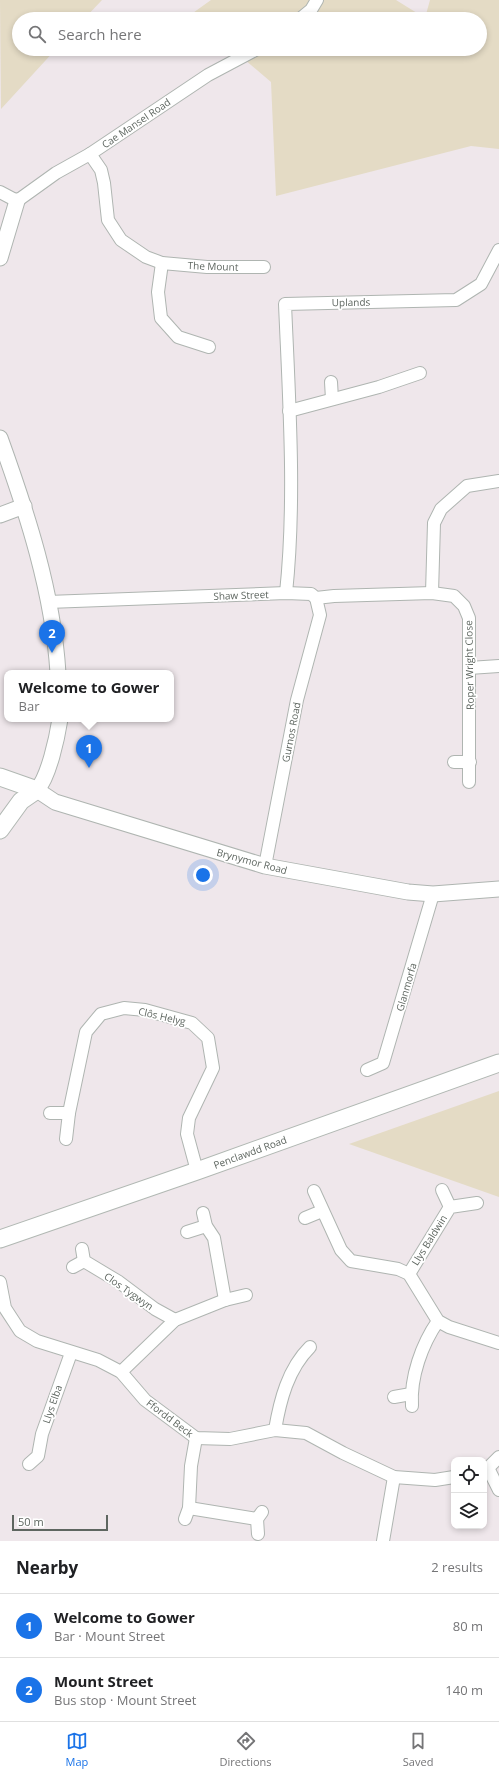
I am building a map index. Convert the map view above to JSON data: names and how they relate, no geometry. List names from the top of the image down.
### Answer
{
  "streets": {
    "main road": ["Penclawdd Road"],
    "street": [
      "Cae Mansel Road",
      "The Mount",
      "Uplands",
      "Shaw Street",
      "Roper Wright Close",
      "Gurnos Road",
      "Brynymor Road",
      "Glanmorfa",
      "Clôs Helyg",
      "Llys Baldwin",
      "Clos Tygwyn",
      "Llys Elba",
      "Ffordd Beck"
    ]
  },
  "crossings": [
    ["Cae Mansel Road", "The Mount"],
    ["Uplands", "Shaw Street"],
    ["Shaw Street", "Roper Wright Close"],
    ["Shaw Street", "Gurnos Road"],
    ["Gurnos Road", "Brynymor Road"],
    ["Brynymor Road", "Glanmorfa"],
    ["Clôs Helyg", "Penclawdd Road"],
    ["Llys Elba", "Ffordd Beck"]
  ],
  "scale_bar": "50 m",
  "page": {
    "search": "Search here",
    "pins": ["2", "1"],
    "popup": ["Welcome to Gower", "Bar"],
    "scale": "50 m",
    "heading": ["Nearby", "2 results"],
    "list": [
      {
        "mark": "1",
        "name": "Welcome to Gower",
        "note": "Bar · Mount Street",
        "value": "80 m"
      },
      {
        "mark": "2",
        "name": "Mount Street",
        "note": "Bus stop · Mount Street",
        "value": "140 m"
      }
    ],
    "nav": ["Map", "Directions", "Saved"]
  }
}
